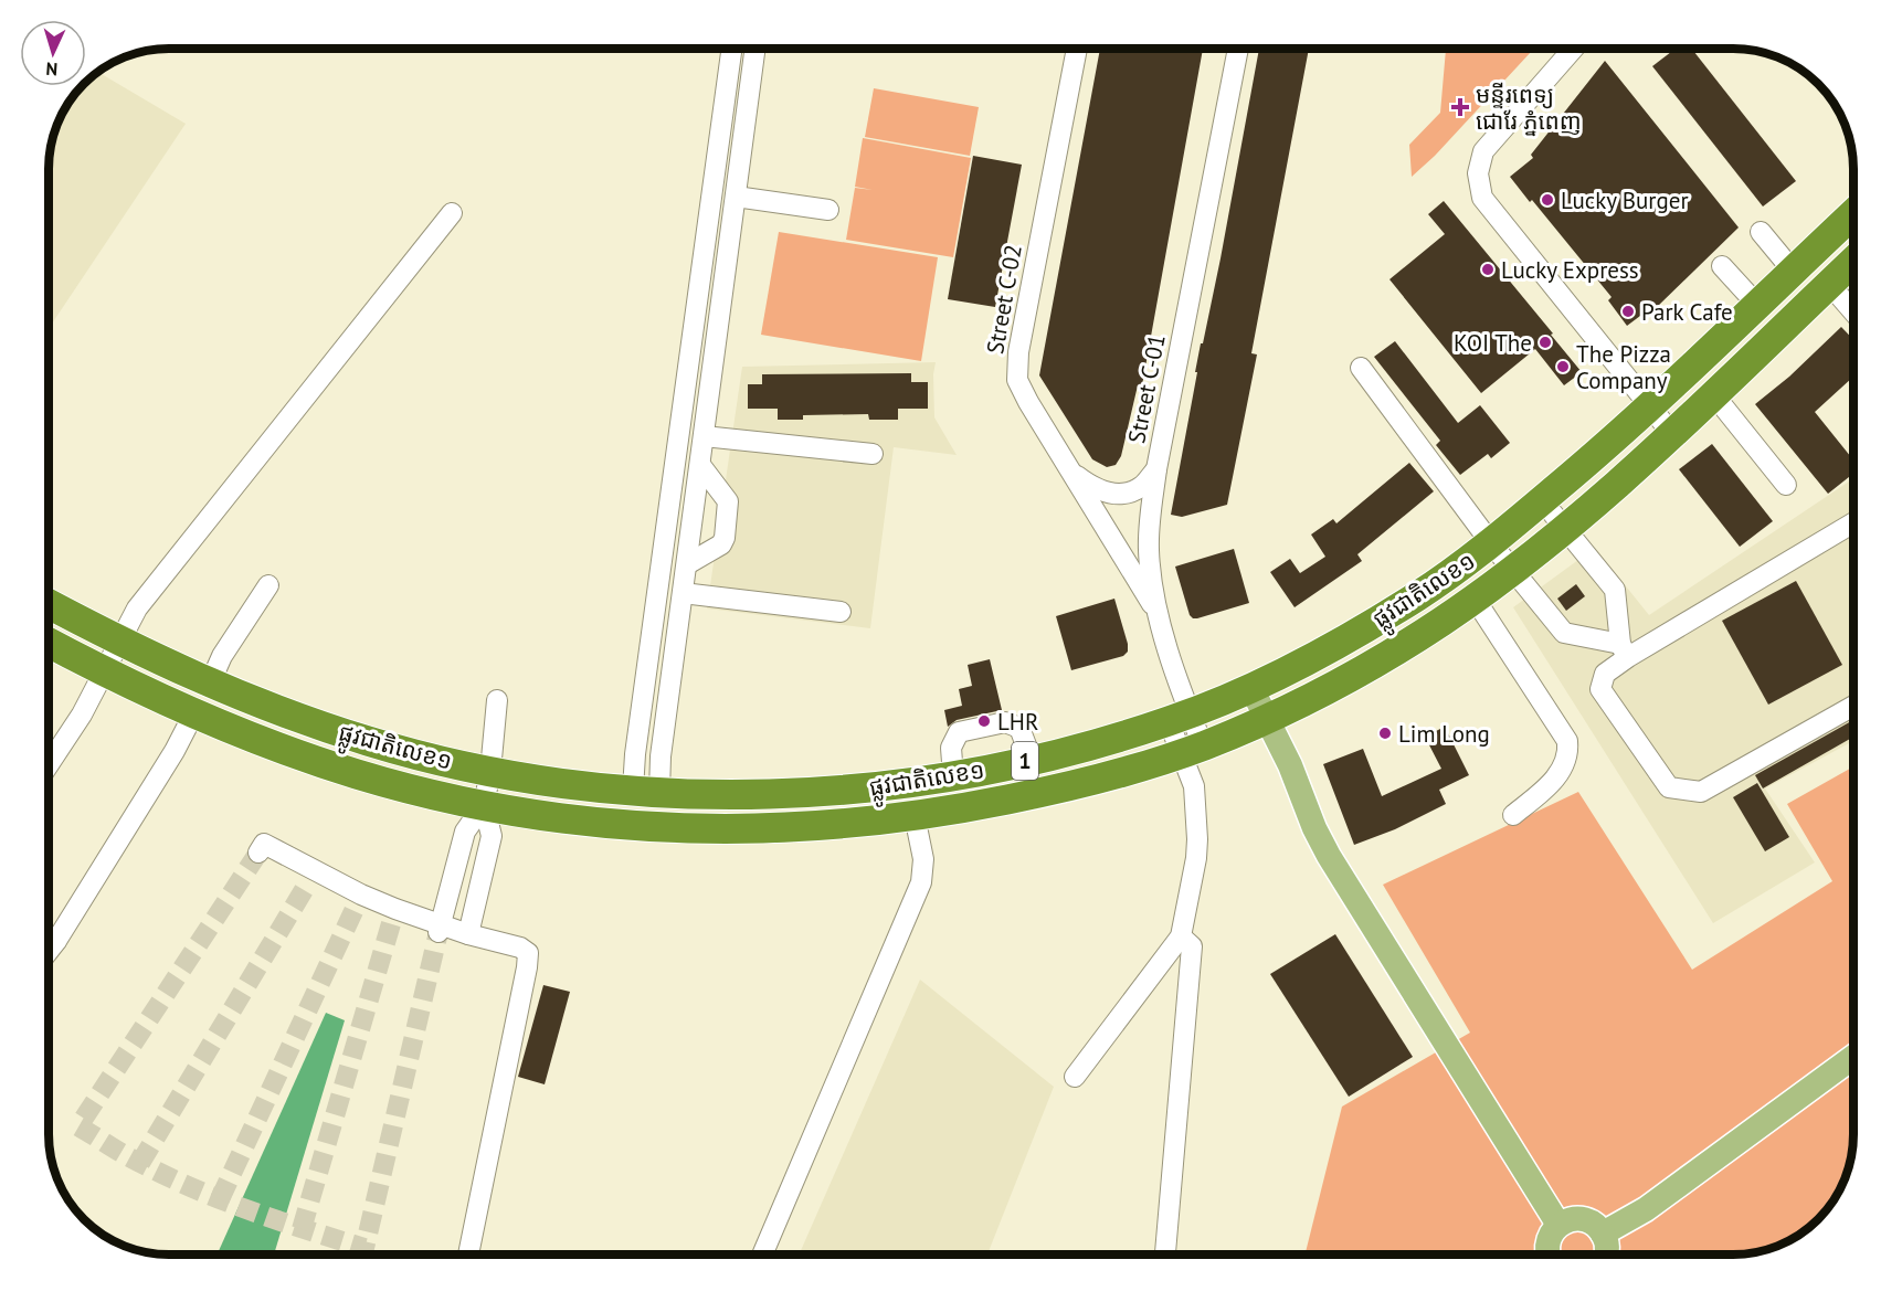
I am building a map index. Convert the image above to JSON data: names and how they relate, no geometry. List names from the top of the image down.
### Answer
{
  "streets": {
    "highway": ["ផ្លូវជាតិលេខ១", "1"],
    "street": ["Street C-02", "Street C-01"]
  },
  "crossings": [
    ["Street C-02", "Street C-01"],
    ["Street C-01", "ផ្លូវជាតិលេខ១"]
  ],
  "places": {
    "health": ["មន្ទីរពេទ្យ ជោរែ ភ្នំពេញ"],
    "other": [
      "Lucky Burger",
      "Lucky Express",
      "Park Cafe",
      "KOI The",
      "The Pizza Company",
      "LHR",
      "Lim Long"
    ]
  },
  "north": "bottom"
}
